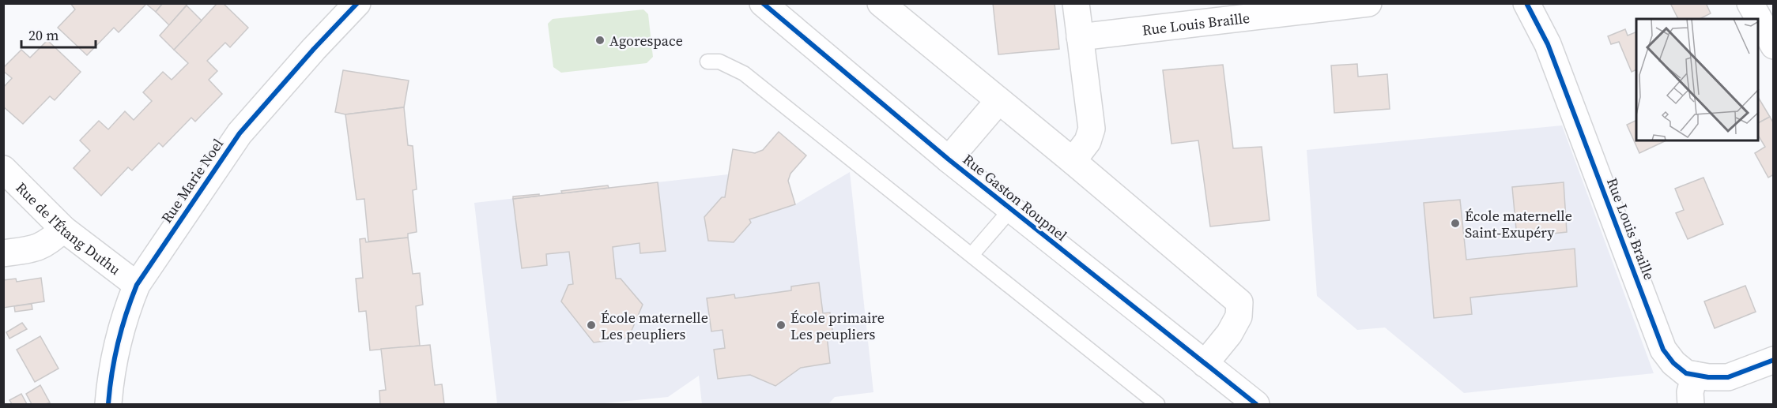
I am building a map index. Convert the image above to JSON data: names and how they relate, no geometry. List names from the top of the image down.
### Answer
{
  "streets": {
    "street": [
      "Rue Louis Braille",
      "Rue Marie Noel",
      "Rue Gaston Roupnel",
      "Rue de l'Étang Duthu"
    ]
  },
  "crossings": [
    ["Rue Marie Noel", "Rue de l'Étang Duthu"]
  ],
  "places": [
    "Agorespace",
    "École maternelle Saint-Exupéry",
    "École maternelle Les peupliers",
    "École primaire Les peupliers"
  ],
  "scale_bar": "20 m"
}
